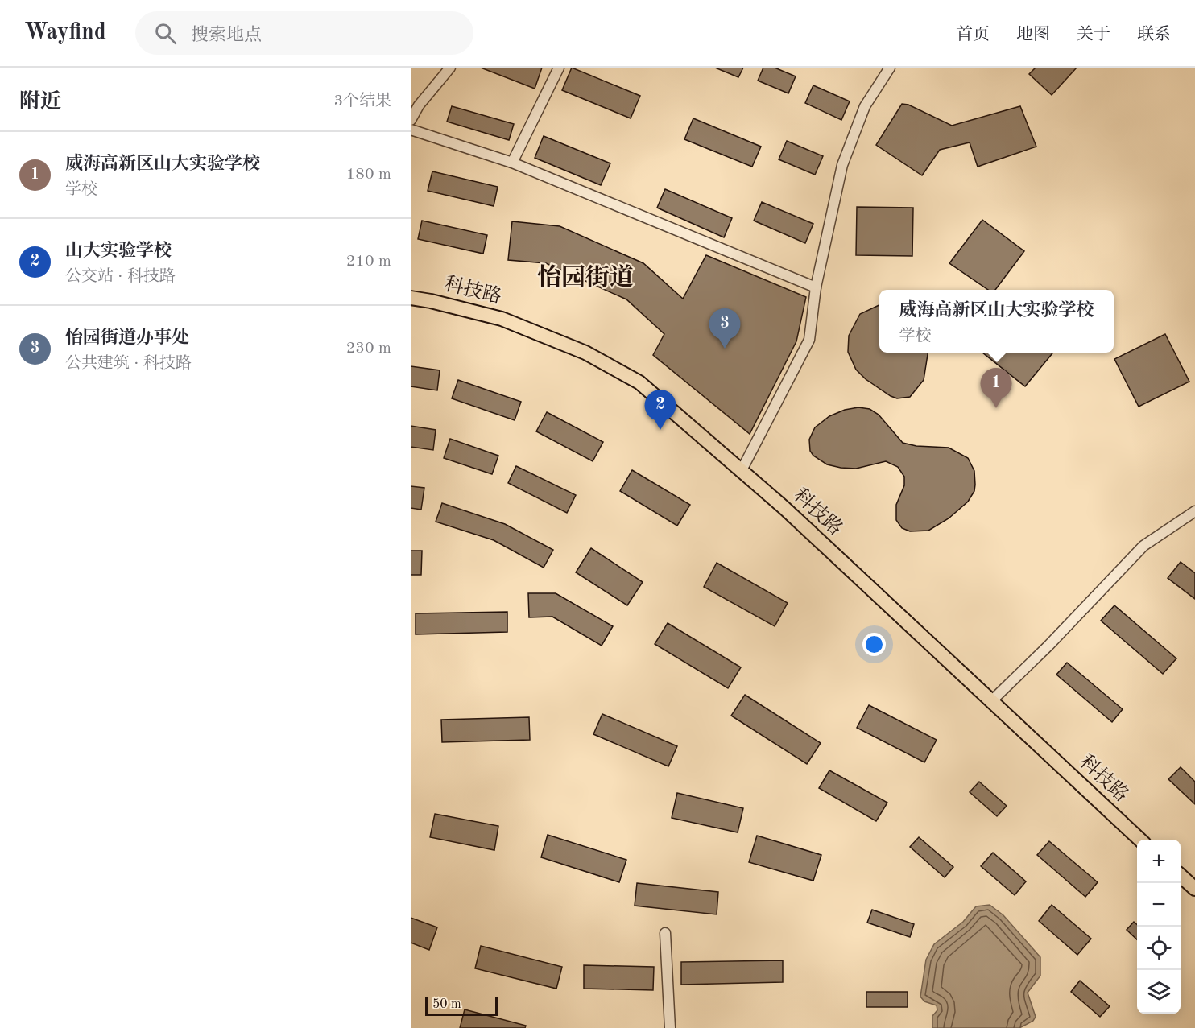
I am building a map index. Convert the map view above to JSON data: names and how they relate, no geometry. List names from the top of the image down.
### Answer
{
  "streets": {
    "main road": ["科技路"]
  },
  "districts": ["怡园街道"],
  "scale_bar": "50 m",
  "page": {
    "header": "Wayfind",
    "search": "搜索地点",
    "nav": [
      "首页",
      "地图",
      "关于",
      "联系"
    ],
    "heading": ["附近", "3个结果"],
    "list": [
      {
        "mark": "1",
        "name": "威海高新区山大实验学校",
        "note": "学校",
        "value": "180 m"
      },
      {
        "mark": "2",
        "name": "山大实验学校",
        "note": "公交站 · 科技路",
        "value": "210 m"
      },
      {
        "mark": "3",
        "name": "怡园街道办事处",
        "note": "公共建筑 · 科技路",
        "value": "230 m"
      }
    ],
    "popup": ["威海高新区山大实验学校", "学校"],
    "pins": ["3", "1", "2"],
    "map_buttons": ["+", "−"],
    "scale": "50 m"
  }
}
